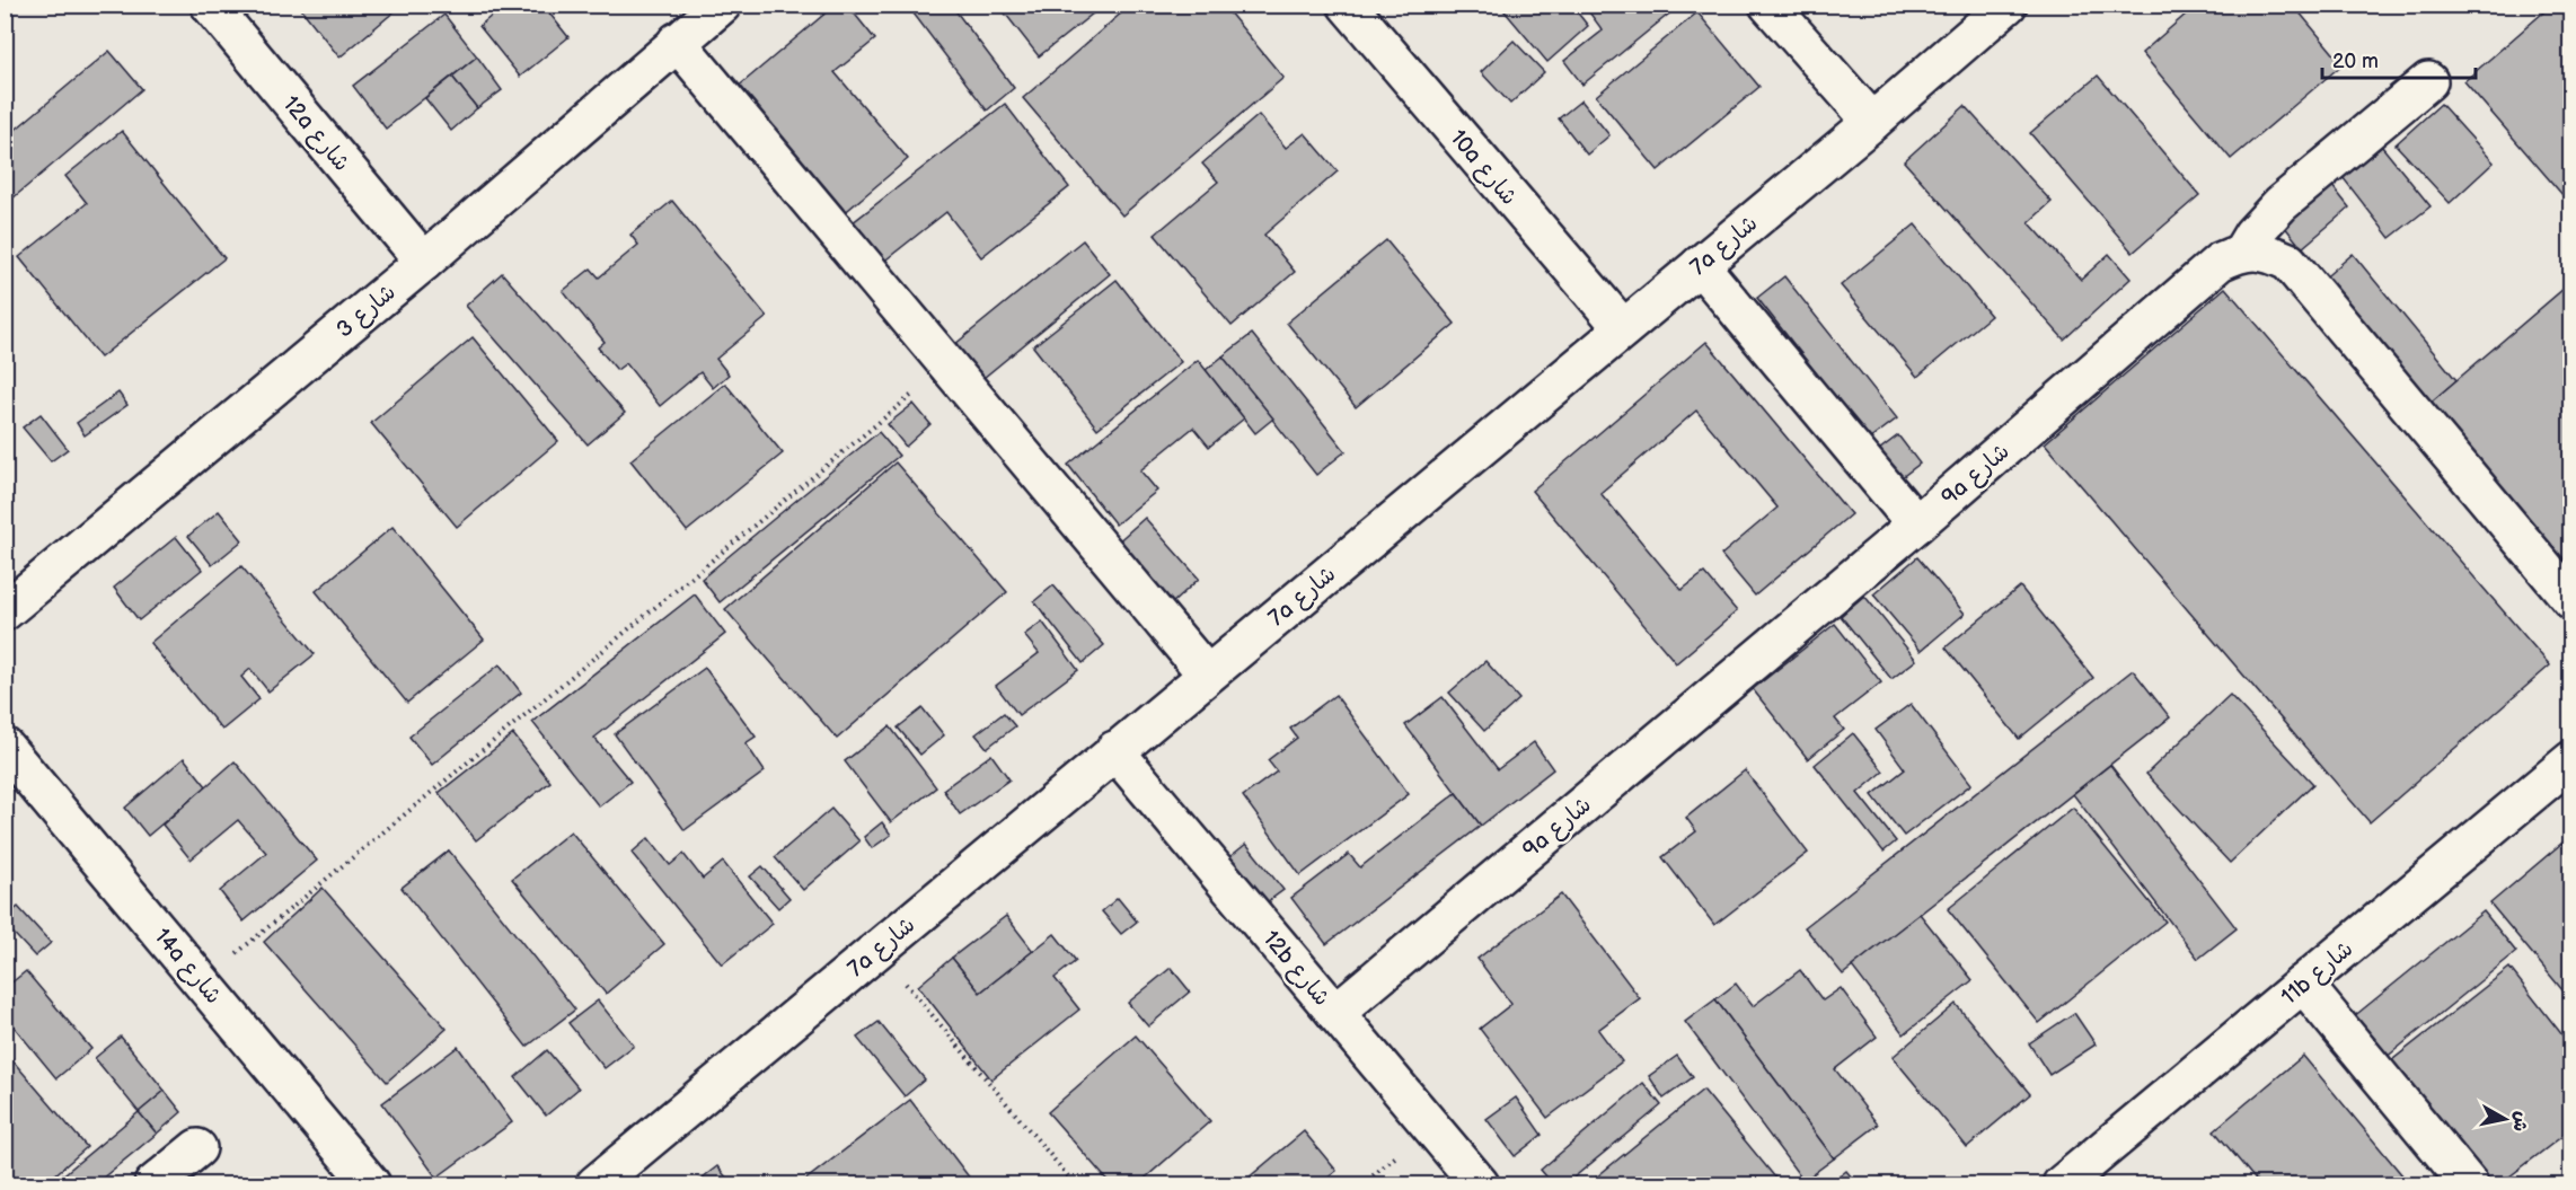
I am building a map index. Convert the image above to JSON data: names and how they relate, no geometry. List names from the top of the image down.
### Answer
{
  "streets": {
    "street": [
      "12a شارع",
      "10a شارع",
      "7a شارع",
      "شارع 3",
      "9a شارع",
      "14a شارع",
      "12b شارع",
      "11b شارع"
    ]
  },
  "crossings": [
    ["12a شارع", "شارع 3"],
    ["10a شارع", "7a شارع"],
    ["7a شارع", "12b شارع"],
    ["9a شارع", "12b شارع"]
  ],
  "scale_bar": "20 m",
  "north": "right"
}
